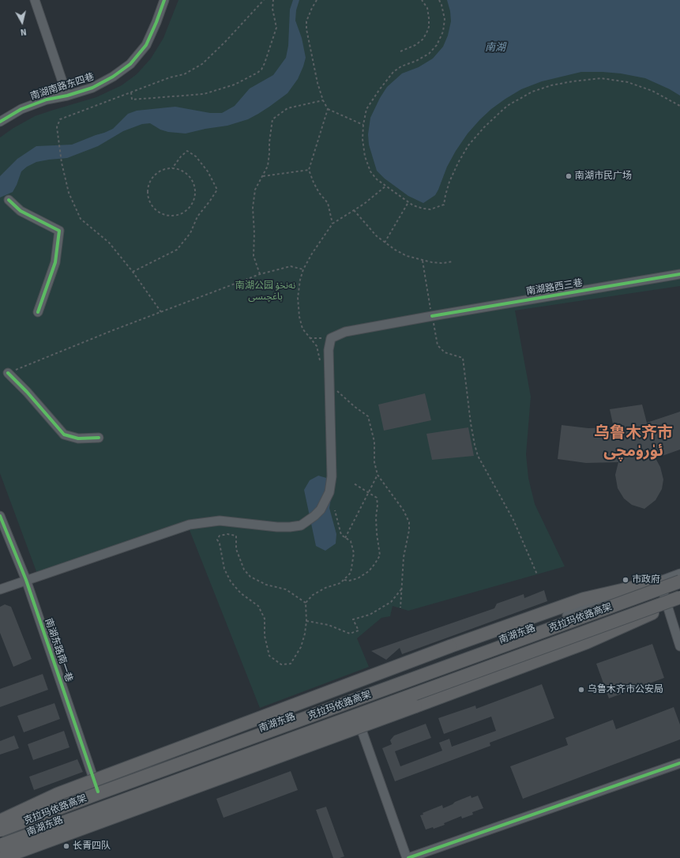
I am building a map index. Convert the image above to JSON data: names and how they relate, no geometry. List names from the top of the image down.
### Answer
{
  "streets": {
    "highway": ["克拉玛依路高架"],
    "main road": ["南湖东路"],
    "street": ["南湖南路东四巷", "南湖路西三巷", "南湖东路南一巷"]
  },
  "crossings": [
    ["克拉玛依路高架", "南湖东路"],
    ["南湖东路", "南湖东路南一巷"]
  ],
  "districts": ["乌鲁木齐市 ئۈرۈمچى"],
  "water": ["南湖"],
  "parks": ["南湖公园 نەنخۇ باغچىسى"],
  "places": [
    "南湖市民广场",
    "市政府",
    "乌鲁木齐市公安局",
    "长青四队"
  ],
  "north": "bottom"
}
